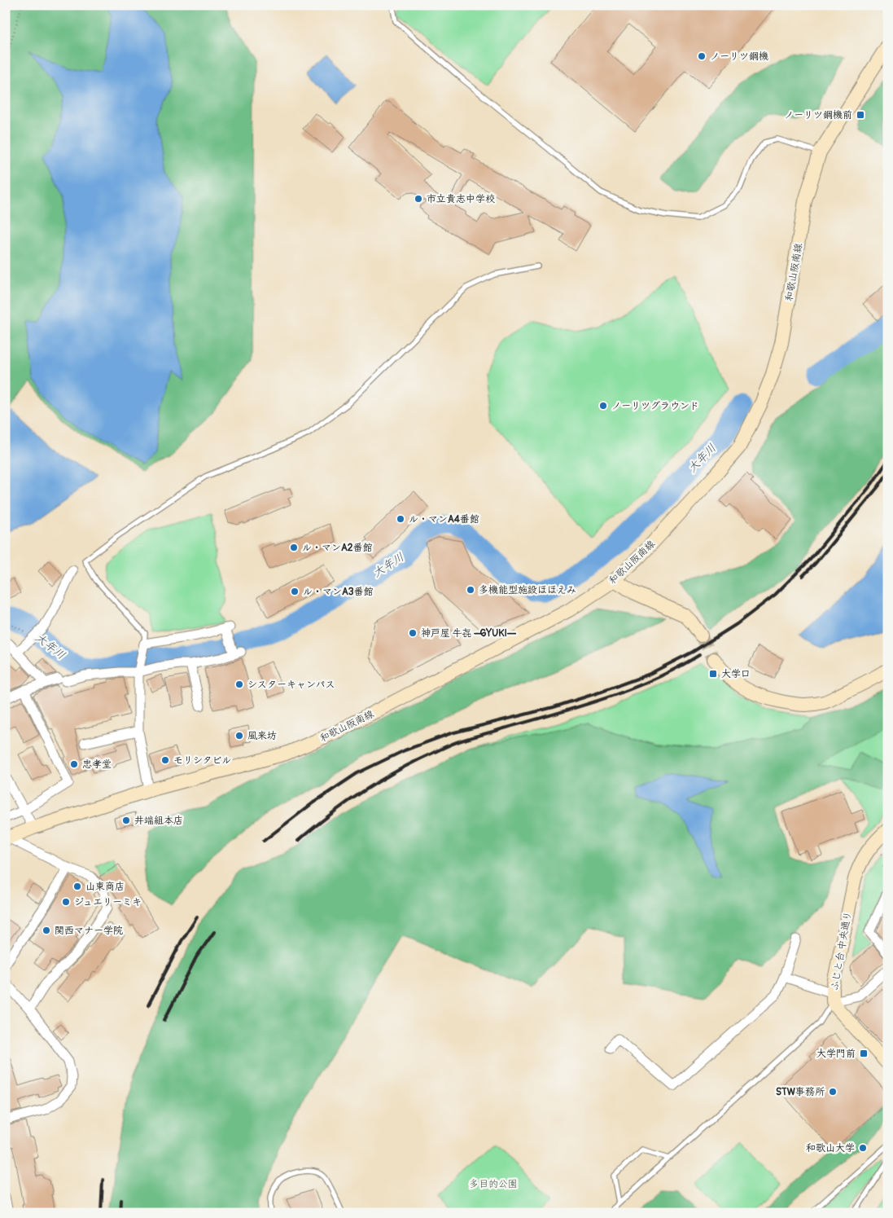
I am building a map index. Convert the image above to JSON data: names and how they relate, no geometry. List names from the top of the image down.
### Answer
{
  "streets": {
    "main road": ["和歌山阪南線", "ふじと台 中央通り"]
  },
  "water": ["大年川"],
  "parks": ["多目的公園"],
  "places": {
    "other": [
      "ノーリツ鋼機",
      "市立貴志中学校",
      "ノーリツグラウンド",
      "ル・マンA4番館",
      "ル・マンA2番館",
      "多機能型施設ほほえみ",
      "ル・マンA3番館",
      "神戸屋 牛㐂 ―GYUKI―",
      "シスターキャンパス",
      "風来坊",
      "モリシタビル",
      "忠孝堂",
      "井端組本店",
      "山東商店",
      "ジュエリーミキ",
      "関西マナー学院",
      "STW事務所",
      "和歌山大学"
    ],
    "transit": ["ノーリツ鋼機前", "大学口", "大学門前"]
  }
}
